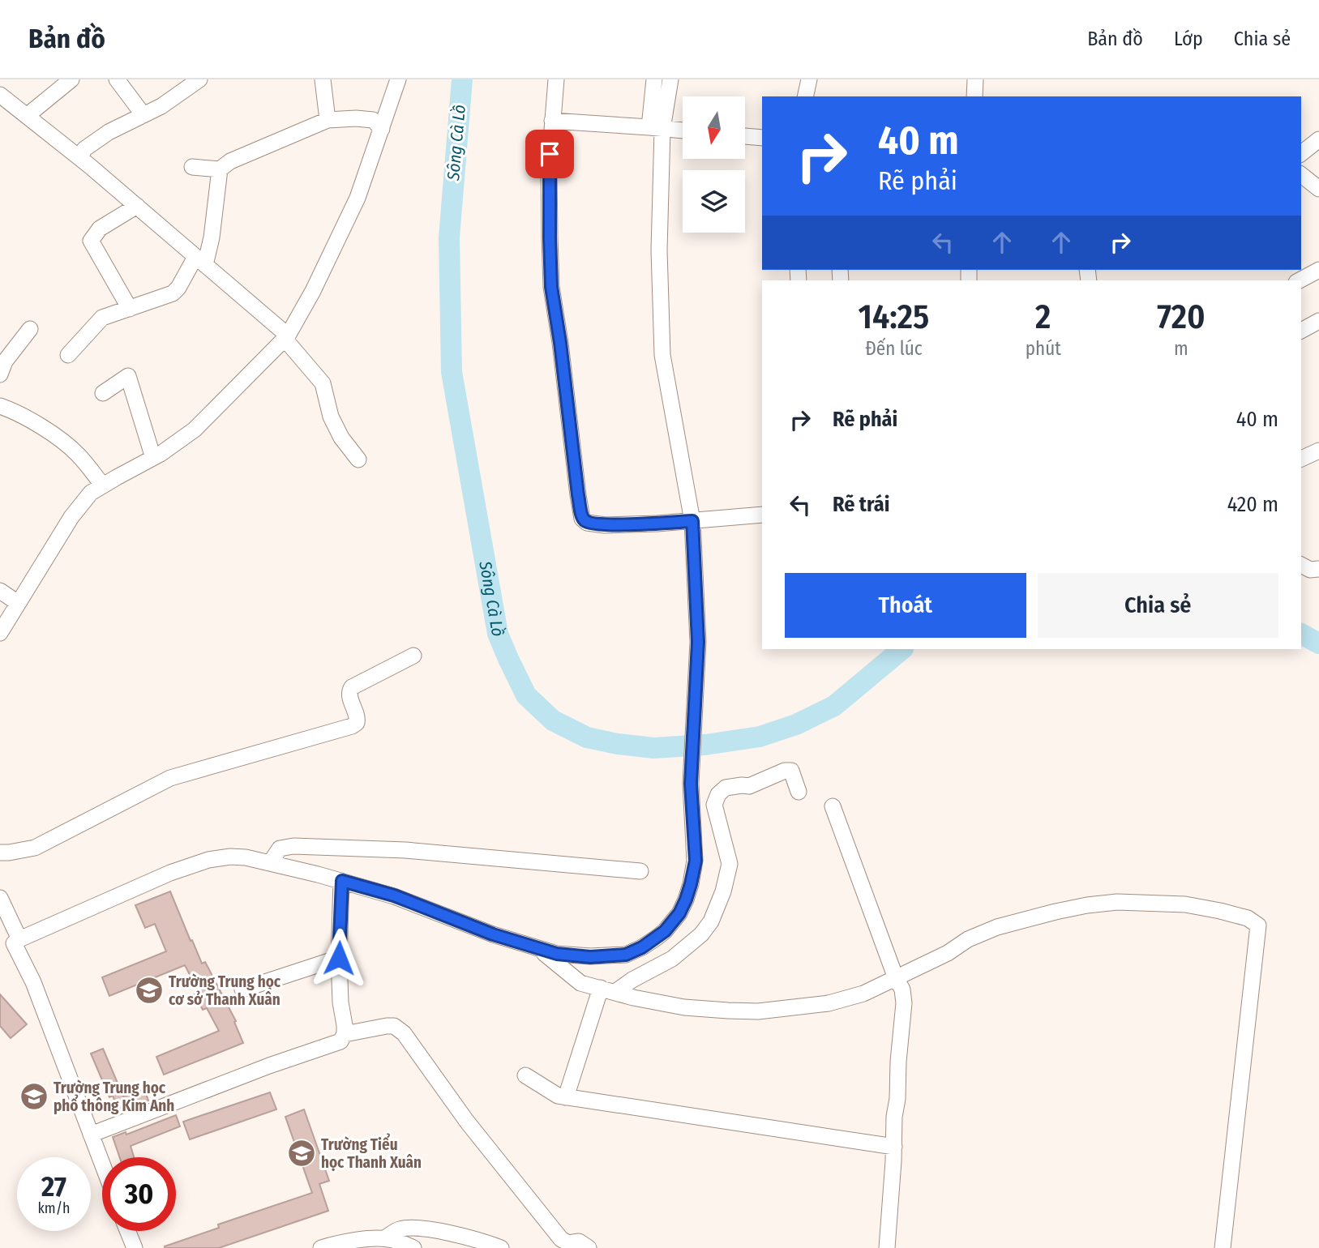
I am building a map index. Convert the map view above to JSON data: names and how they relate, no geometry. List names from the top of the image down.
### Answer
{
  "water": ["Sông Cà Lồ"],
  "places": {
    "school or university": ["Trường Trung học cơ sở Thanh Xuân", "Trường Trung học phổ thông Kim Anh", "Trường Tiểu học Thanh Xuân"]
  },
  "north": "bottom",
  "page": {
    "header": "Bản đồ",
    "nav": ["Bản đồ", "Lớp", "Chia sẻ"],
    "turn": ["40 m", "Rẽ phải"],
    "eta": [
      "14:25",
      "Đến lúc",
      "2",
      "phút",
      "720",
      "m"
    ],
    "list": [
      {
        "name": "Rẽ phải",
        "value": "40 m"
      },
      {
        "name": "Rẽ trái",
        "value": "420 m"
      }
    ],
    "buttons": ["Thoát", "Chia sẻ"],
    "speed": "27 km/h",
    "limit": "30"
  }
}
